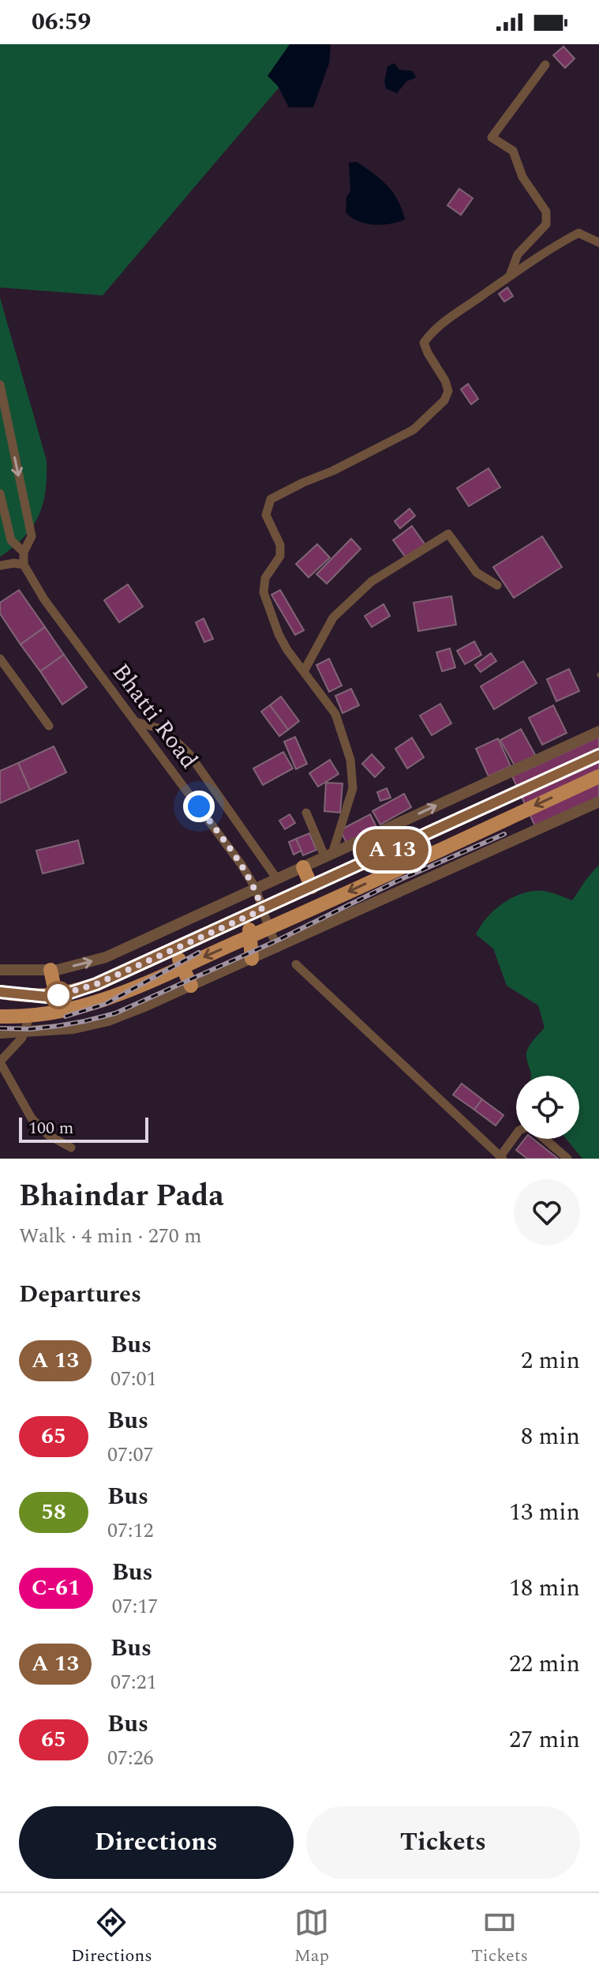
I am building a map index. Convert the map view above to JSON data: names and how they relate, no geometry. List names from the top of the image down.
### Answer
{
  "streets": {
    "street": ["Bhatti Road"]
  },
  "scale_bar": "100 m",
  "page": {
    "status": "06:59",
    "on_map": "A 13",
    "scale": "100 m",
    "heading": [
      ["Bhaindar Pada", "Walk · 4 min · 270 m"],
      "Departures"
    ],
    "list": [
      {
        "mark": "A 13",
        "name": "Bus",
        "note": "07:01",
        "value": "2 min"
      },
      {
        "mark": "65",
        "name": "Bus",
        "note": "07:07",
        "value": "8 min"
      },
      {
        "mark": "58",
        "name": "Bus",
        "note": "07:12",
        "value": "13 min"
      },
      {
        "mark": "C-61",
        "name": "Bus",
        "note": "07:17",
        "value": "18 min"
      },
      {
        "mark": "A 13",
        "name": "Bus",
        "note": "07:21",
        "value": "22 min"
      },
      {
        "mark": "65",
        "name": "Bus",
        "note": "07:26",
        "value": "27 min"
      }
    ],
    "buttons": ["Directions", "Tickets"],
    "tabs": ["Directions", "Map", "Tickets"]
  }
}
